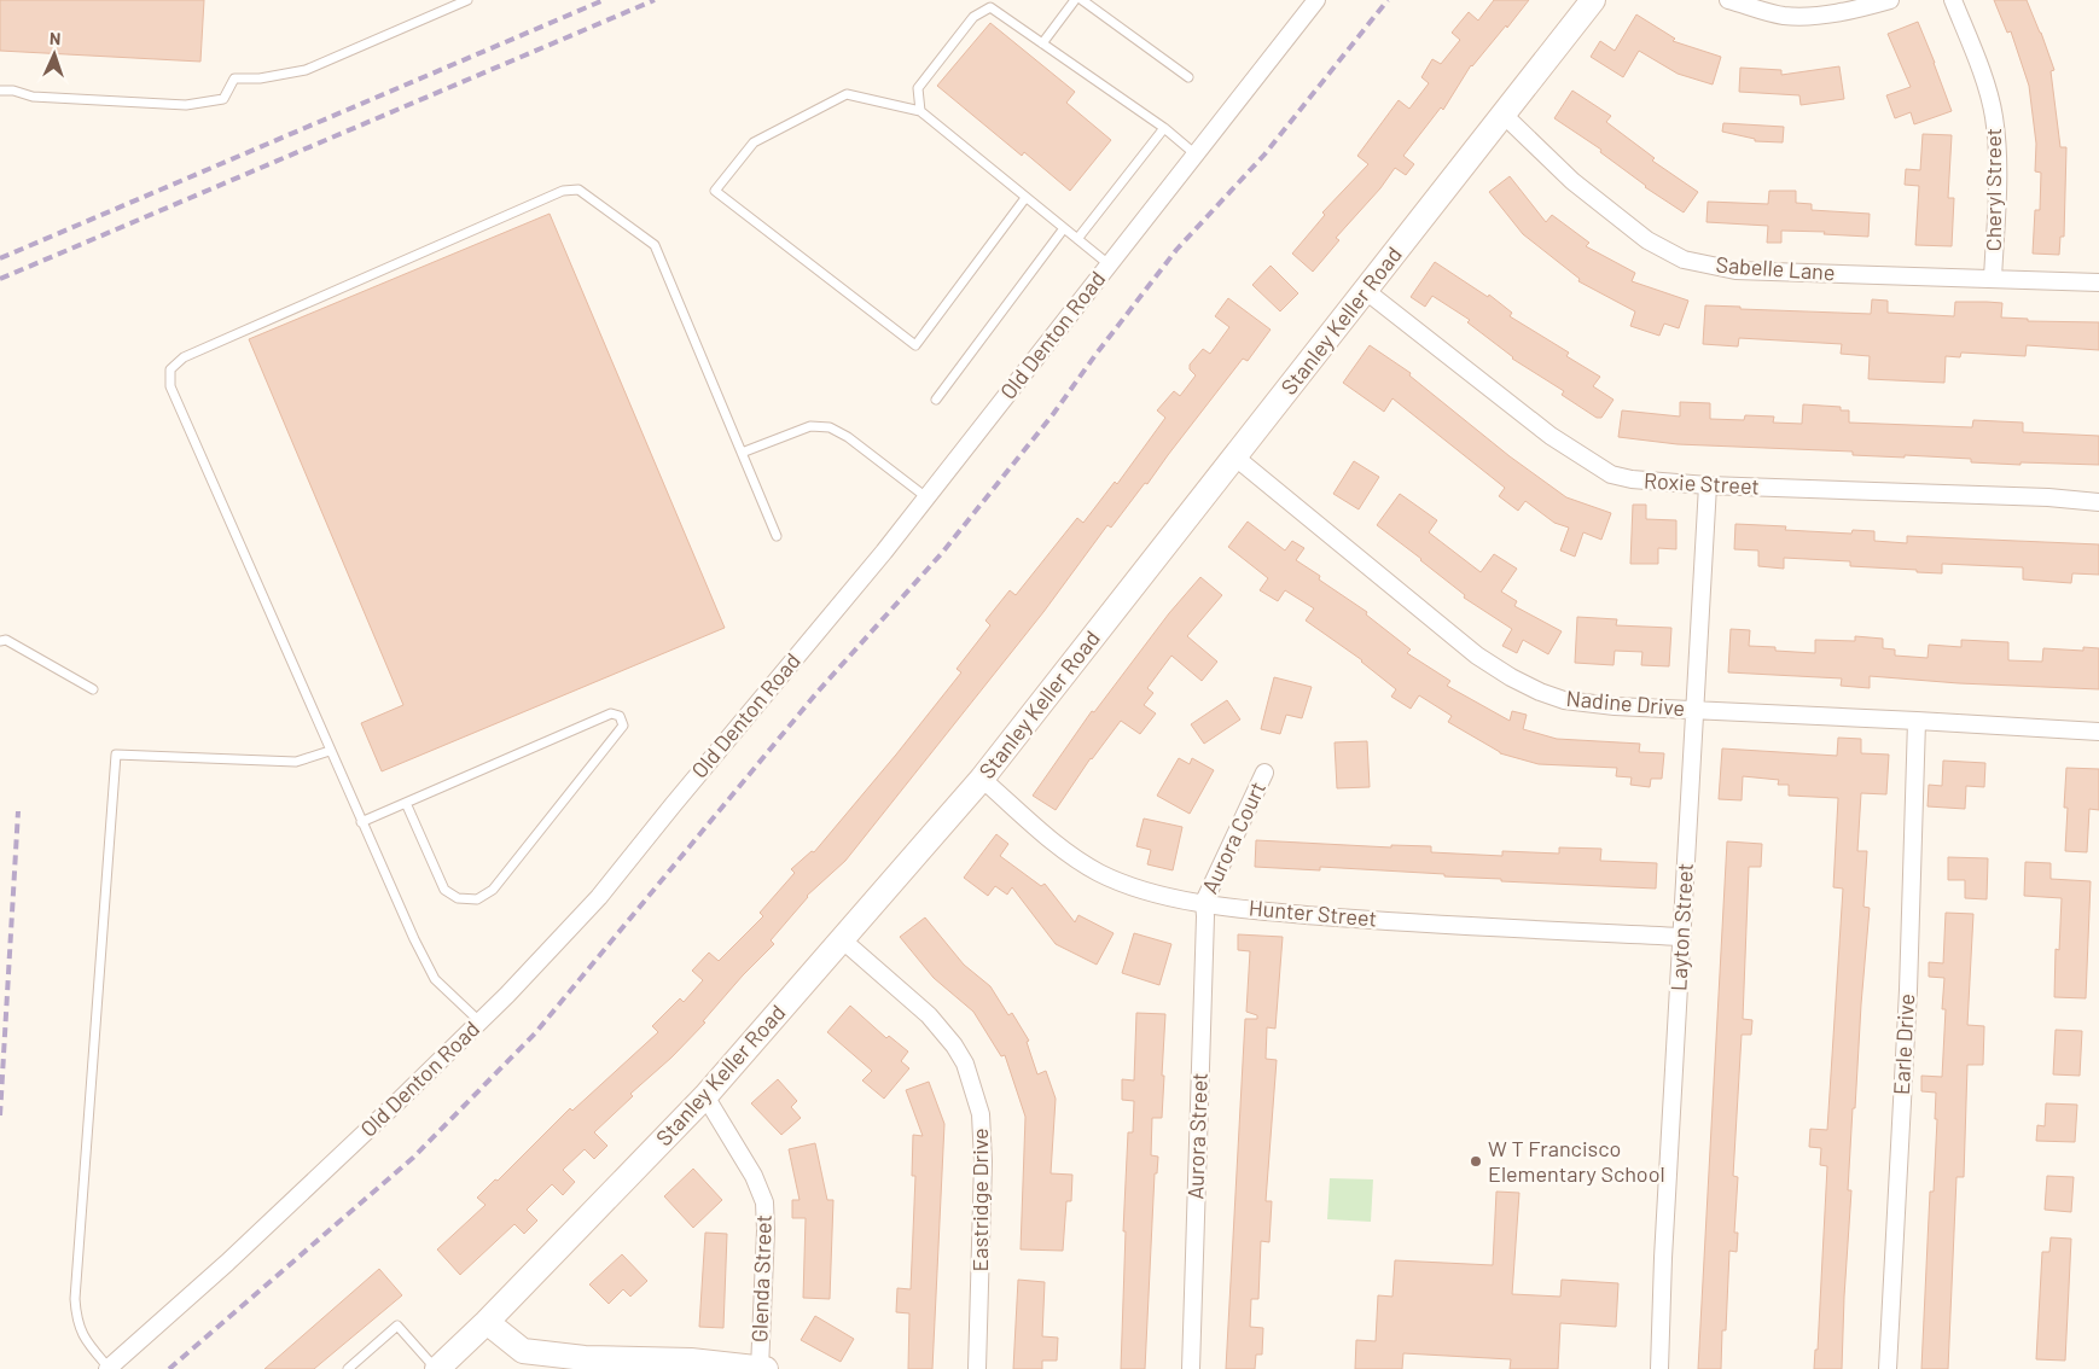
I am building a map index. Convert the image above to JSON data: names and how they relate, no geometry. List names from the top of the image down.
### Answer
{
  "streets": {
    "street": [
      "Cheryl Street",
      "Sabelle Lane",
      "Stanley Keller Road",
      "Old Denton Road",
      "Roxie Street",
      "Nadine Drive",
      "Aurora Court",
      "Hunter Street",
      "Layton Street",
      "Earle Drive",
      "Aurora Street",
      "Eastridge Drive",
      "Glenda Street"
    ]
  },
  "crossings": [
    ["Cheryl Street", "Sabelle Lane"],
    ["Sabelle Lane", "Stanley Keller Road"],
    ["Stanley Keller Road", "Roxie Street"],
    ["Stanley Keller Road", "Nadine Drive"],
    ["Stanley Keller Road", "Hunter Street"],
    ["Stanley Keller Road", "Eastridge Drive"],
    ["Stanley Keller Road", "Glenda Street"],
    ["Roxie Street", "Layton Street"],
    ["Nadine Drive", "Layton Street"],
    ["Nadine Drive", "Earle Drive"],
    ["Aurora Court", "Hunter Street"],
    ["Aurora Court", "Aurora Street"],
    ["Hunter Street", "Layton Street"],
    ["Hunter Street", "Aurora Street"]
  ],
  "places": ["W T Francisco Elementary School"],
  "north": "top"
}
